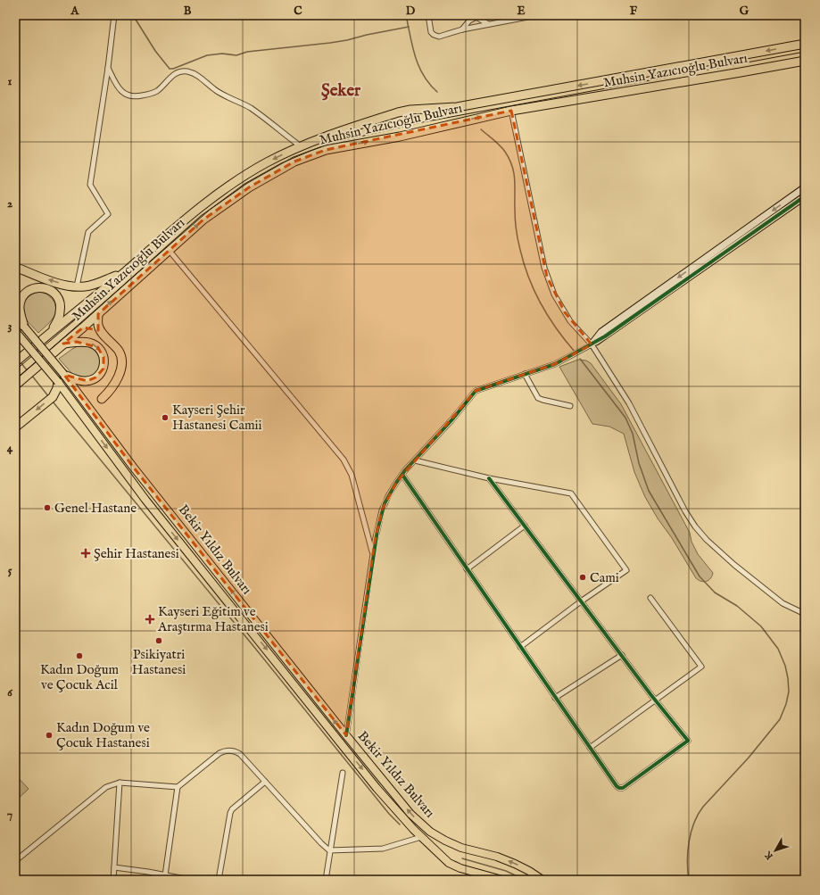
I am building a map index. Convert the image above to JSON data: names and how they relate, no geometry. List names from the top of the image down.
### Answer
{
  "streets": {
    "highway": ["Muhsin Yazıcıoğlu Bulvarı"],
    "main road": ["Bekir Yıldız Bulvarı"]
  },
  "districts": ["Şeker"],
  "places": {
    "other": [
      "Kayseri Şehir Hastanesi Camii",
      "Genel Hastane",
      "Cami",
      "Psikiyatri Hastanesi",
      "Kadın Doğum ve Çocuk Acil",
      "Kadın Doğum ve Çocuk Hastanesi"
    ],
    "health": ["Şehir Hastanesi", "Kayseri Eğitim ve Araştırma Hastanesi"]
  },
  "north": "bottom left",
  "grid": {
    "columns": [
      "A",
      "B",
      "C",
      "D",
      "E",
      "F",
      "G"
    ],
    "rows": [
      "1",
      "2",
      "3",
      "4",
      "5",
      "6",
      "7"
    ]
  }
}
